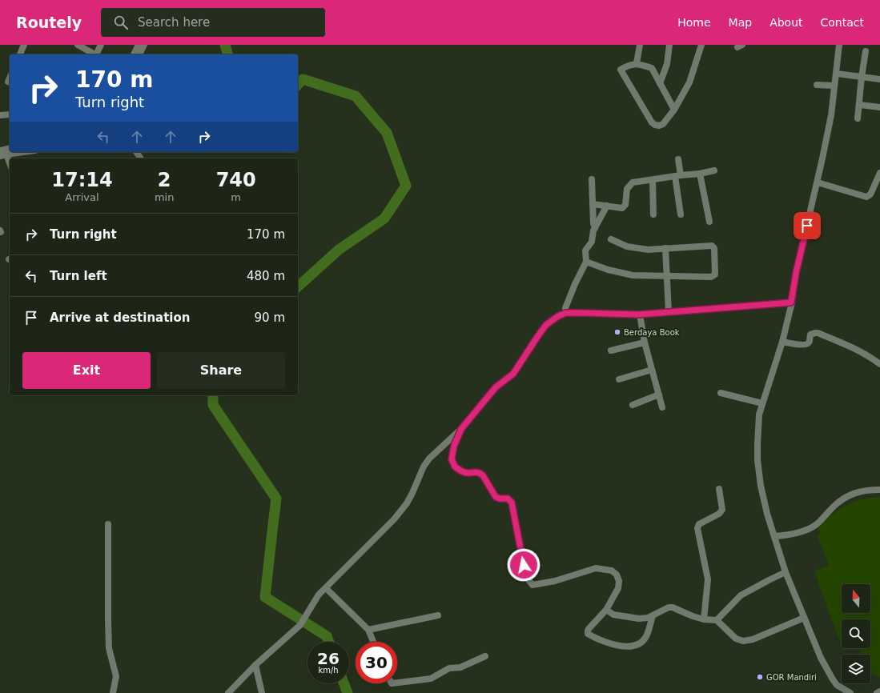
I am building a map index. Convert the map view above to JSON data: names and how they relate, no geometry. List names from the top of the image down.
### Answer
{
  "places": ["Berdaya Book", "GOR Mandiri"],
  "north": "top",
  "page": {
    "header": "Routely",
    "search": "Search here",
    "nav": [
      "Home",
      "Map",
      "About",
      "Contact"
    ],
    "turn": ["170 m", "Turn right"],
    "eta": [
      "17:14",
      "Arrival",
      "2",
      "min",
      "740",
      "m"
    ],
    "list": [
      {
        "name": "Turn right",
        "value": "170 m"
      },
      {
        "name": "Turn left",
        "value": "480 m"
      },
      {
        "name": "Arrive at destination",
        "value": "90 m"
      }
    ],
    "buttons": ["Exit", "Share"],
    "speed": "26 km/h",
    "limit": "30"
  }
}
